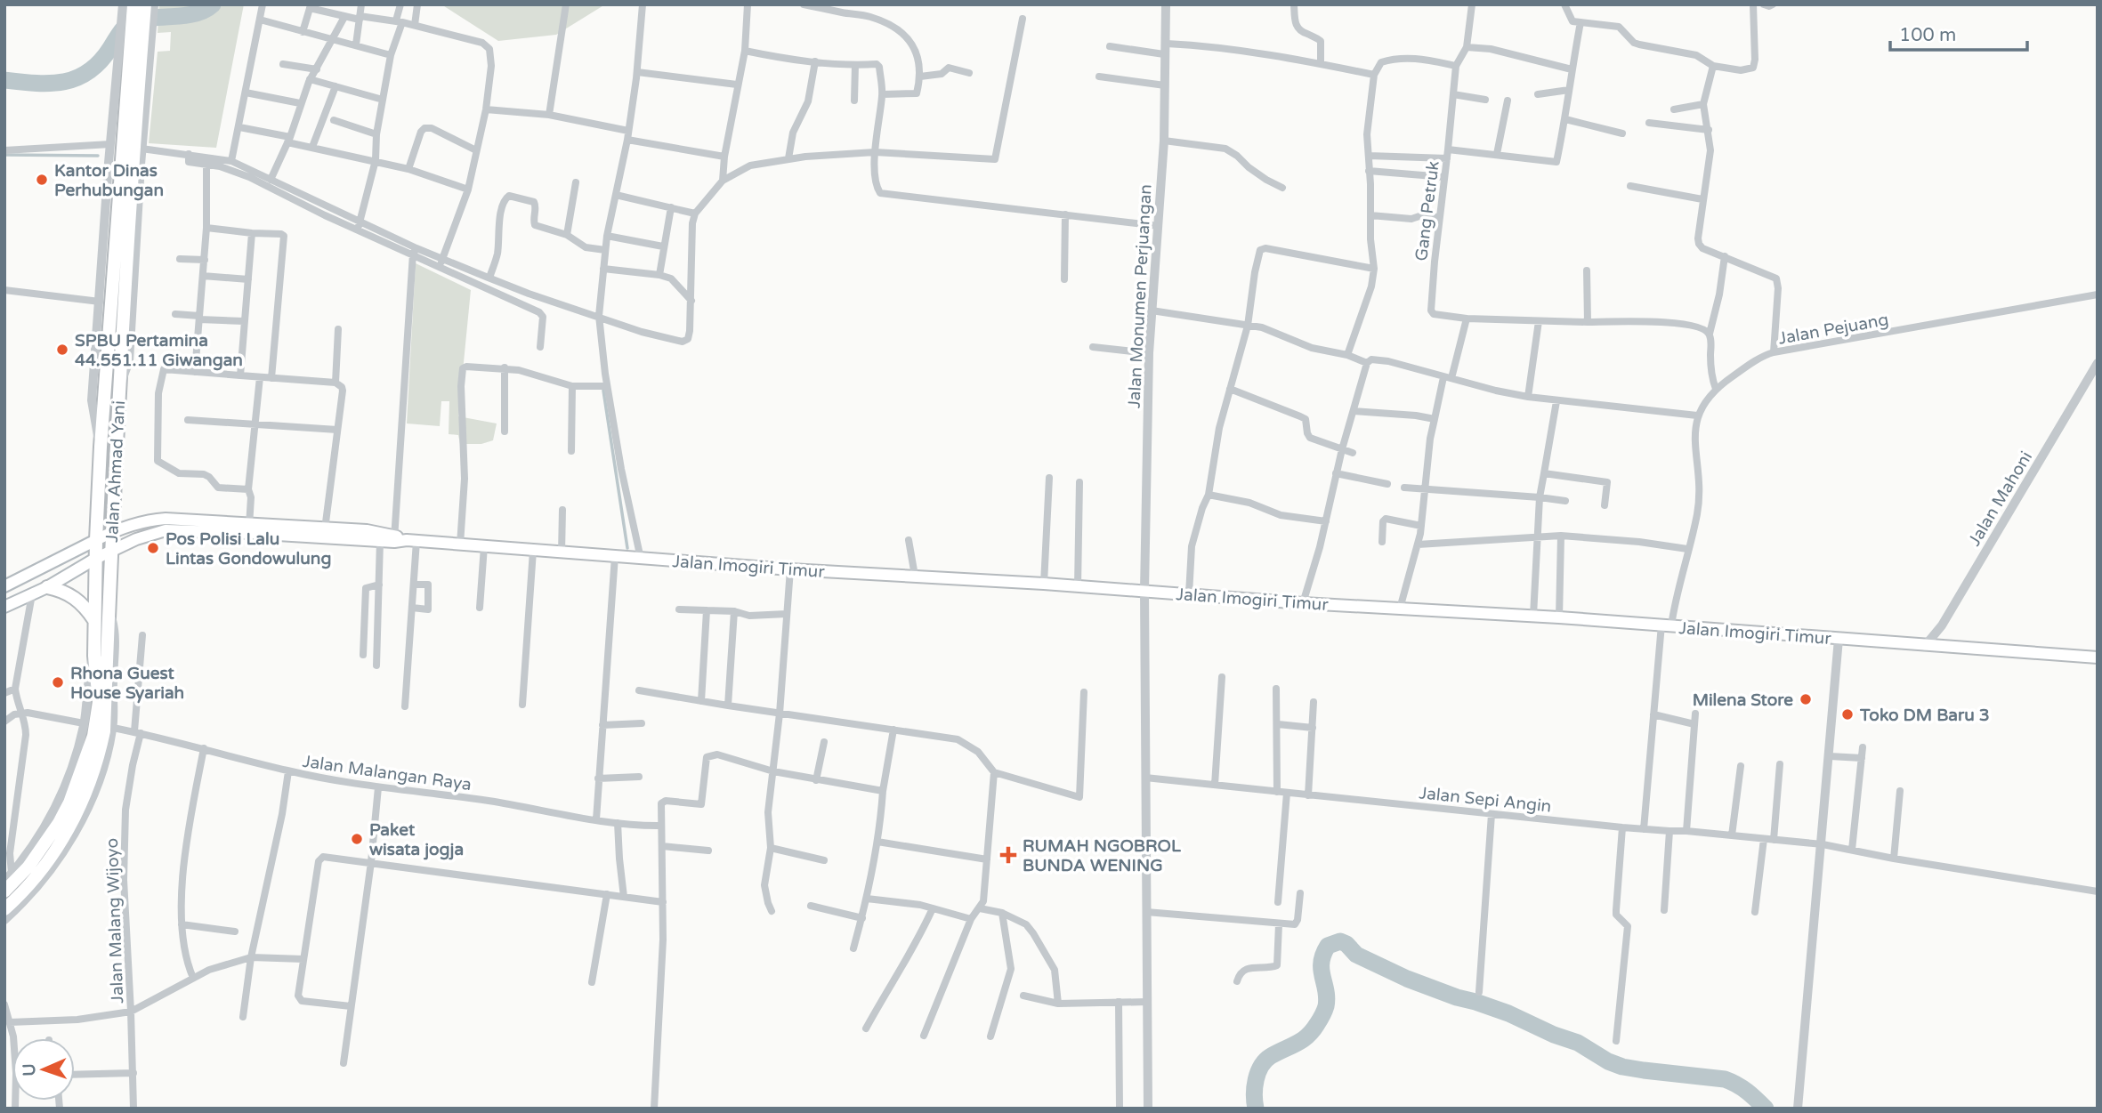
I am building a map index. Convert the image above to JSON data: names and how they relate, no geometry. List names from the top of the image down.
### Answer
{
  "streets": {
    "highway": ["Jalan Ahmad Yani"],
    "main road": ["Jalan Imogiri Timur"],
    "street": [
      "Gang Petruk",
      "Jalan Monumen Perjuangan",
      "Jalan Pejuang",
      "Jalan Mahoni",
      "Jalan Malangan Raya",
      "Jalan Sepi Angin",
      "Jalan Malang Wijoyo"
    ]
  },
  "crossings": [
    ["Jalan Monumen Perjuangan", "Jalan Imogiri Timur"],
    ["Jalan Monumen Perjuangan", "Jalan Sepi Angin"],
    ["Jalan Ahmad Yani", "Jalan Imogiri Timur"],
    ["Jalan Mahoni", "Jalan Imogiri Timur"],
    ["Jalan Malangan Raya", "Jalan Malang Wijoyo"]
  ],
  "places": {
    "other": [
      "Kantor Dinas Perhubungan",
      "SPBU Pertamina 44.551.11 Giwangan",
      "Pos Polisi Lalu Lintas Gondowulung",
      "Rhona Guest House Syariah",
      "Milena Store",
      "Toko DM Baru 3",
      "Paket wisata jogja"
    ],
    "health": ["RUMAH NGOBROL BUNDA WENING"]
  },
  "scale_bar": "100 m",
  "north": "left"
}
